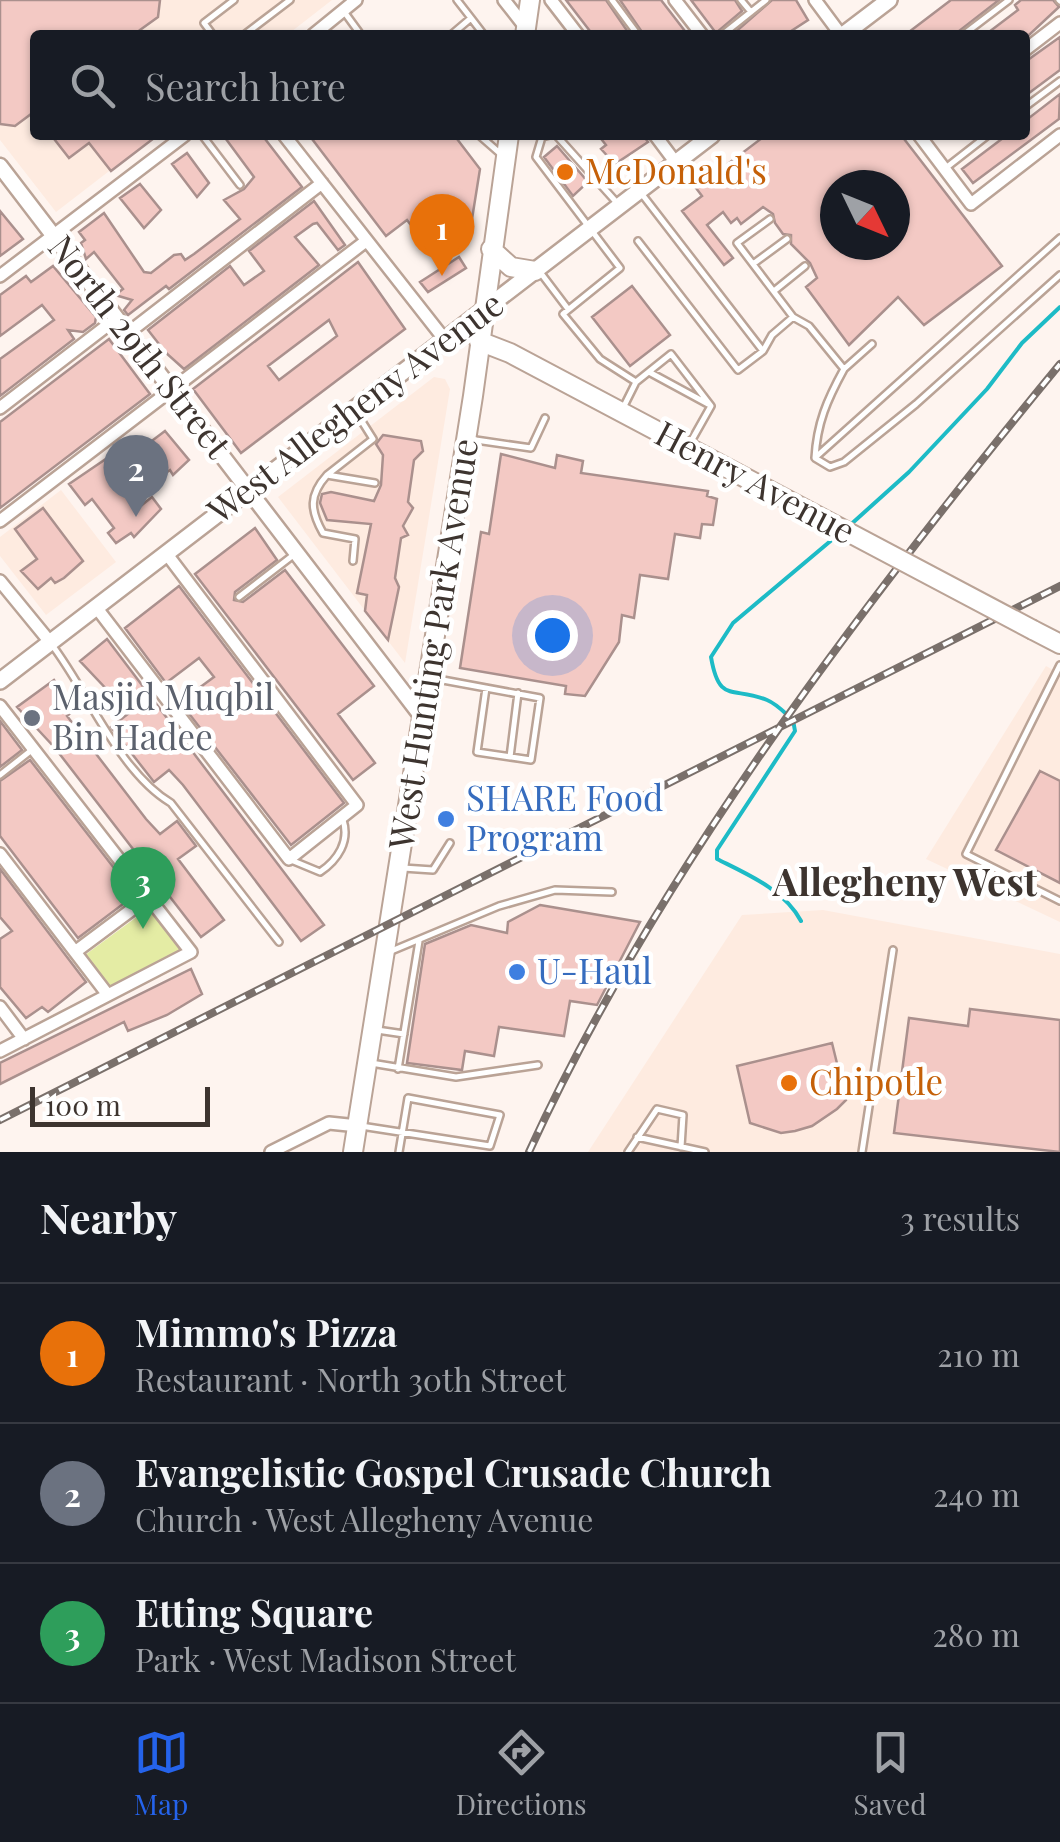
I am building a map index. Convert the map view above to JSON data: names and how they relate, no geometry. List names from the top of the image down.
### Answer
{
  "streets": {
    "main road": ["West Allegheny Avenue", "Henry Avenue", "West Hunting Park Avenue"],
    "street": ["North 29th Street"]
  },
  "crossings": [
    ["North 29th Street", "West Allegheny Avenue"],
    ["North 29th Street", "West Hunting Park Avenue"],
    ["West Allegheny Avenue", "Henry Avenue"],
    ["West Allegheny Avenue", "West Hunting Park Avenue"],
    ["Henry Avenue", "West Hunting Park Avenue"]
  ],
  "districts": ["Allegheny West"],
  "places": [
    "McDonald's",
    "Masjid Muqbil Bin Hadee",
    "SHARE Food Program",
    "U-Haul",
    "Chipotle"
  ],
  "scale_bar": "100 m",
  "north": "bottom right",
  "page": {
    "search": "Search here",
    "pins": ["1", "2", "3"],
    "scale": "100 m",
    "heading": ["Nearby", "3 results"],
    "list": [
      {
        "mark": "1",
        "name": "Mimmo's Pizza",
        "note": "Restaurant · North 30th Street",
        "value": "210 m"
      },
      {
        "mark": "2",
        "name": "Evangelistic Gospel Crusade Church",
        "note": "Church · West Allegheny Avenue",
        "value": "240 m"
      },
      {
        "mark": "3",
        "name": "Etting Square",
        "note": "Park · West Madison Street",
        "value": "280 m"
      }
    ],
    "nav": ["Map", "Directions", "Saved"]
  }
}
